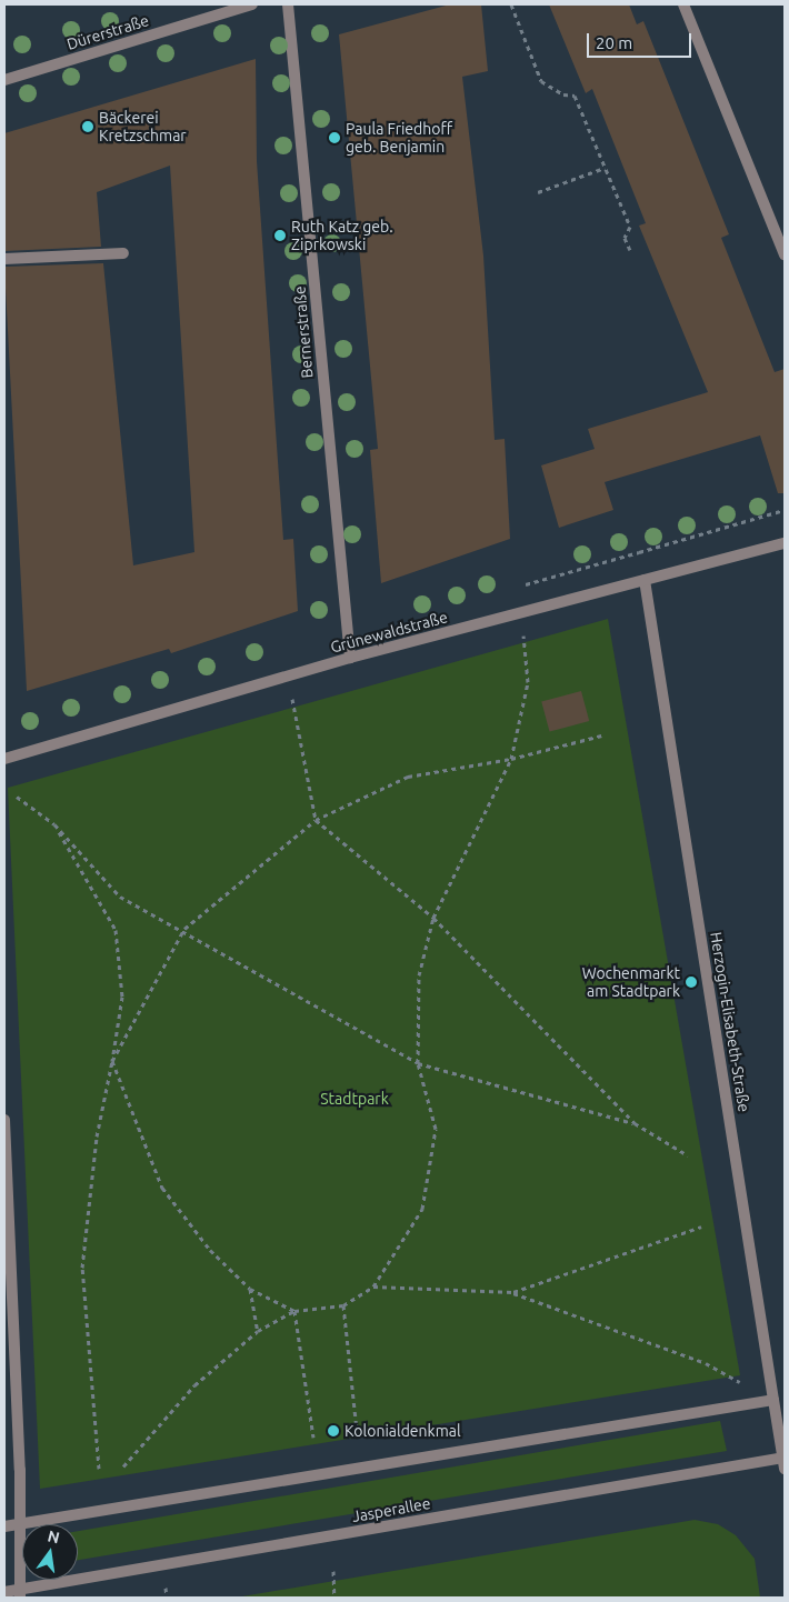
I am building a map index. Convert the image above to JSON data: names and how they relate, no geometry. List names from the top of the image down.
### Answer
{
  "streets": {
    "street": [
      "Dürerstraße",
      "Bernerstraße",
      "Grünewaldstraße",
      "Herzogin-Elisabeth-Straße",
      "Jasperallee"
    ]
  },
  "crossings": [
    ["Bernerstraße", "Grünewaldstraße"],
    ["Grünewaldstraße", "Herzogin-Elisabeth-Straße"],
    ["Herzogin-Elisabeth-Straße", "Jasperallee"]
  ],
  "parks": ["Stadtpark"],
  "places": [
    "Bäckerei Kretzschmar",
    "Paula Friedhoff geb. Benjamin",
    "Ruth Katz geb. Ziprkowski",
    "Wochenmarkt am Stadtpark",
    "Kolonialdenkmal"
  ],
  "scale_bar": "20 m",
  "north": "top"
}
